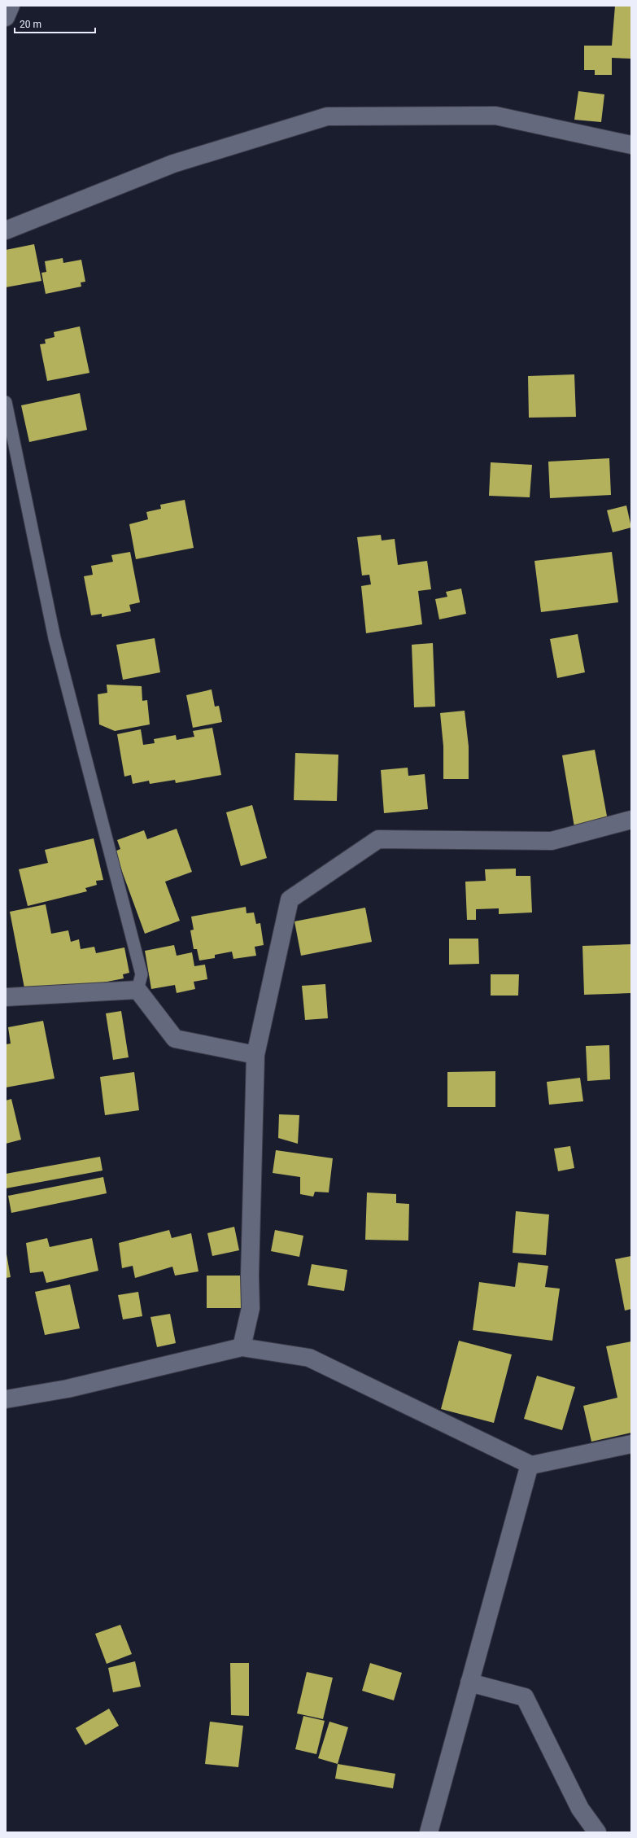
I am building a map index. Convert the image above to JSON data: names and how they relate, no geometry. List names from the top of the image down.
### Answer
{
  "scale_bar": "20 m"
}
